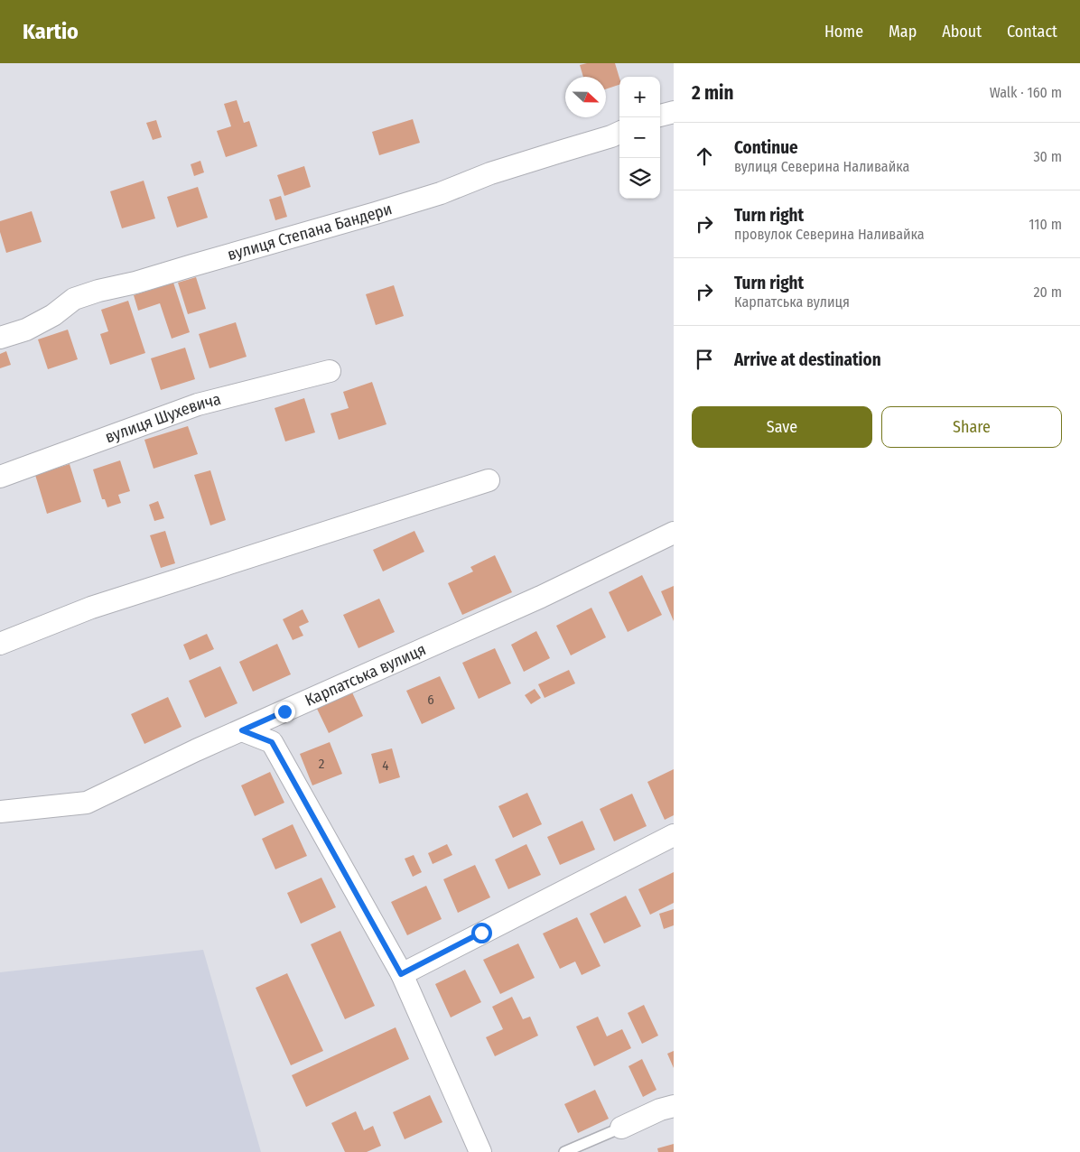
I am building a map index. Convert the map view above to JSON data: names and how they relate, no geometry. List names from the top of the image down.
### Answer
{
  "streets": {
    "street": ["вулиця Степана Бандери", "вулиця Шухевича", "Карпатська вулиця"]
  },
  "house_numbers": ["6", "2", "4"],
  "north": "right",
  "page": {
    "header": "Kartio",
    "nav": [
      "Home",
      "Map",
      "About",
      "Contact"
    ],
    "heading": ["2 min", "Walk · 160 m"],
    "map_buttons": ["+", "−"],
    "list": [
      ["Continue", "вулиця Северина Наливайка", "30 m"],
      ["Turn right", "провулок Северина Наливайка", "110 m"],
      ["Turn right", "Карпатська вулиця", "20 m"],
      "Arrive at destination"
    ],
    "buttons": ["Save", "Share"]
  }
}
